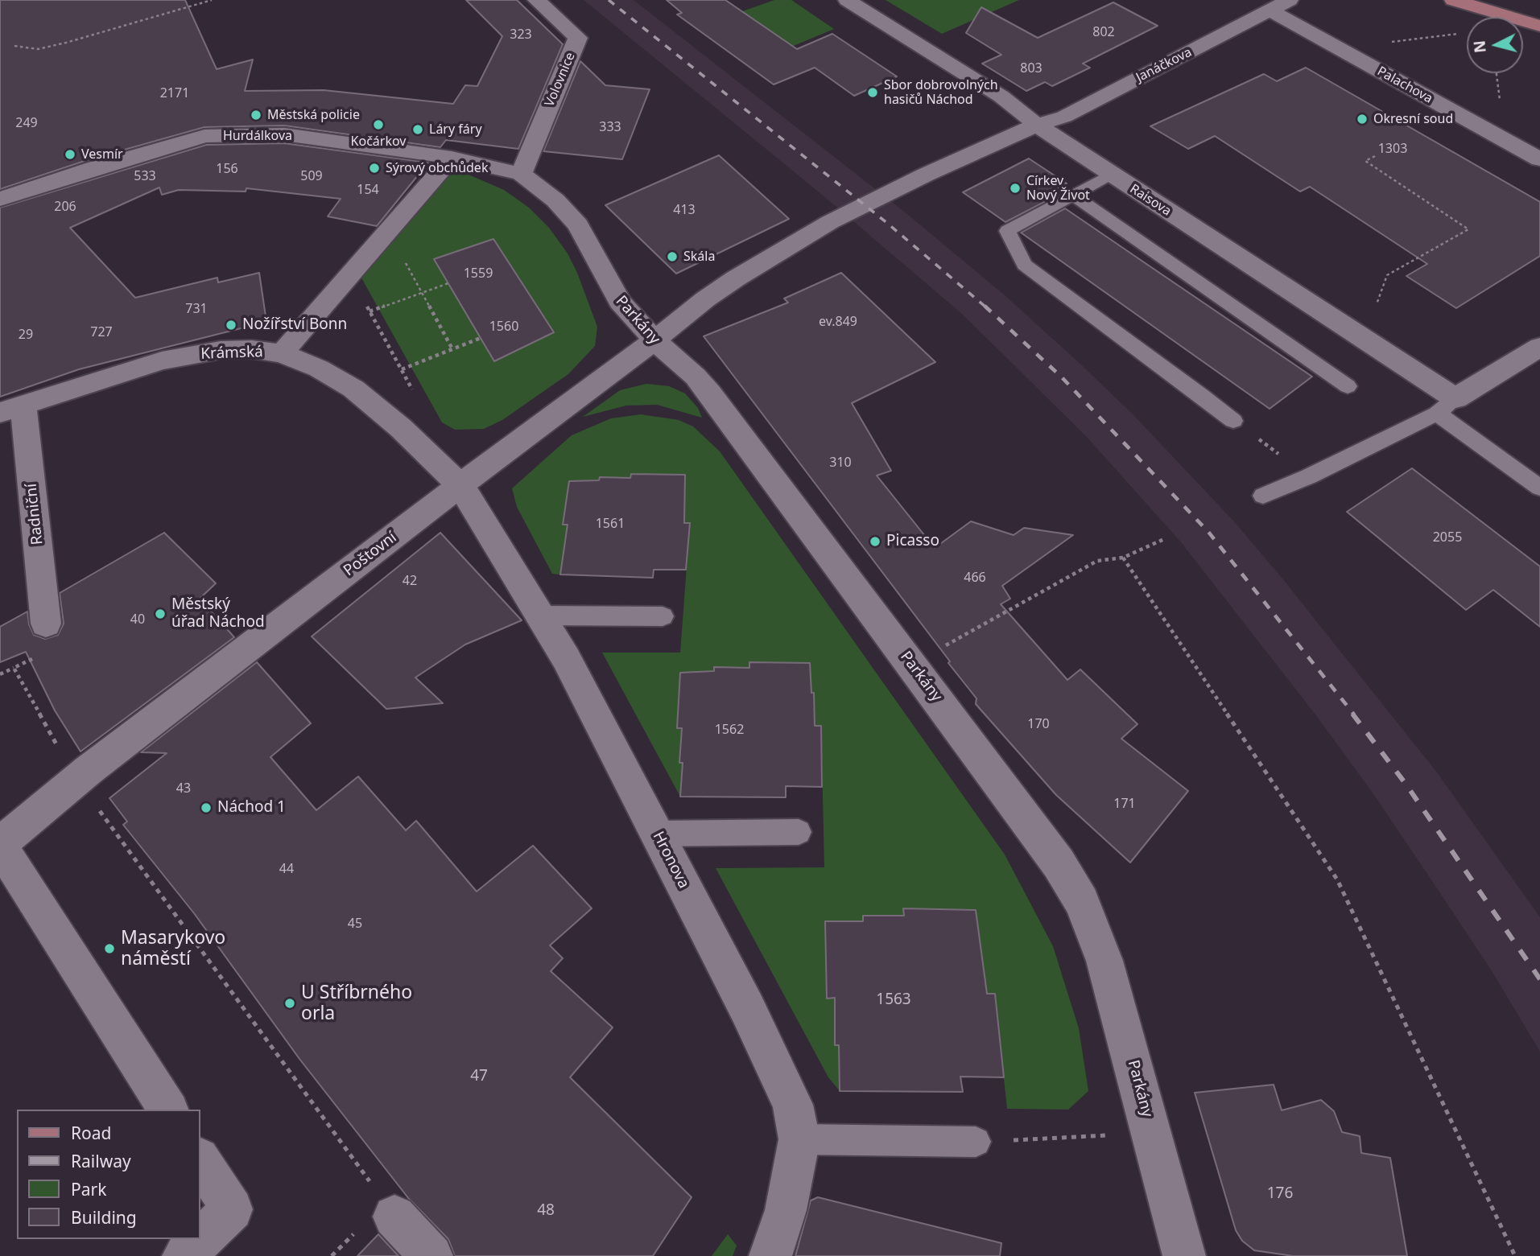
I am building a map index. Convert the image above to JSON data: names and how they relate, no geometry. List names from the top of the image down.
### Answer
{
  "streets": {
    "street": [
      "Janáčkova",
      "Volovnice",
      "Palachova",
      "Hurdálkova",
      "Raisova",
      "Parkány",
      "Krámská",
      "Radniční",
      "Poštovní",
      "Hronova"
    ]
  },
  "crossings": [
    ["Janáčkova", "Palachova"],
    ["Janáčkova", "Raisova"],
    ["Janáčkova", "Parkány"],
    ["Janáčkova", "Poštovní"],
    ["Volovnice", "Hurdálkova"],
    ["Volovnice", "Parkány"],
    ["Hurdálkova", "Parkány"],
    ["Parkány", "Poštovní"],
    ["Krámská", "Radniční"],
    ["Krámská", "Poštovní"],
    ["Krámská", "Hronova"],
    ["Poštovní", "Hronova"]
  ],
  "places": [
    "Sbor dobrovolných hasičů Náchod",
    "Městská policie",
    "Okresní soud",
    "Kočárkov",
    "Láry fáry",
    "Vesmír",
    "Sýrový obchůdek",
    "Církev Nový Život",
    "Skála",
    "Nožířství Bonn",
    "Picasso",
    "Městský úřad Náchod",
    "Náchod 1",
    "Masarykovo náměstí",
    "U Stříbrného orla"
  ],
  "house_numbers": [
    "802",
    "323",
    "803",
    "2171",
    "249",
    "333",
    "1303",
    "156",
    "533",
    "509",
    "154",
    "206",
    "413",
    "1559",
    "731",
    "ev.849",
    "1560",
    "727",
    "29",
    "310",
    "1561",
    "2055",
    "466",
    "42",
    "40",
    "170",
    "1562",
    "43",
    "171",
    "44",
    "45",
    "1563",
    "47",
    "176",
    "48"
  ],
  "legend": [
    "Road",
    "Railway",
    "Park",
    "Building"
  ],
  "north": "left"
}
